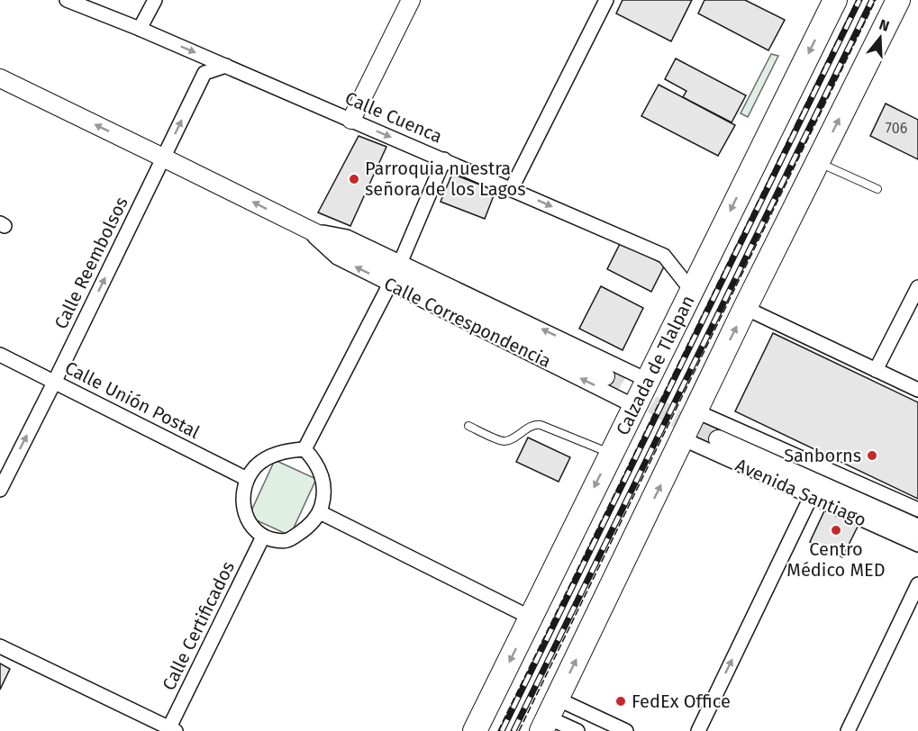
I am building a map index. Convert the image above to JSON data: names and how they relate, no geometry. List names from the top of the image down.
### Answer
{
  "streets": {
    "highway": ["Calzada de Tlalpan"],
    "street": [
      "Calle Cuenca",
      "Calle Reembolsos",
      "Calle Correspondencia",
      "Calle Unión Postal",
      "Avenida Santiago",
      "Calle Certificados"
    ]
  },
  "crossings": [
    ["Calle Cuenca", "Calle Reembolsos"],
    ["Calle Cuenca", "Calzada de Tlalpan"],
    ["Calle Reembolsos", "Calle Correspondencia"],
    ["Calle Reembolsos", "Calle Unión Postal"],
    ["Calle Correspondencia", "Calzada de Tlalpan"],
    ["Calle Unión Postal", "Calle Certificados"]
  ],
  "one_way": ["Calle Cuenca", "Calle Reembolsos"],
  "places": [
    "Parroquia nuestra señora de los Lagos",
    "Sanborns",
    "Centro Médico MED",
    "FedEx Office"
  ],
  "house_numbers": ["706"],
  "north": "top"
}
